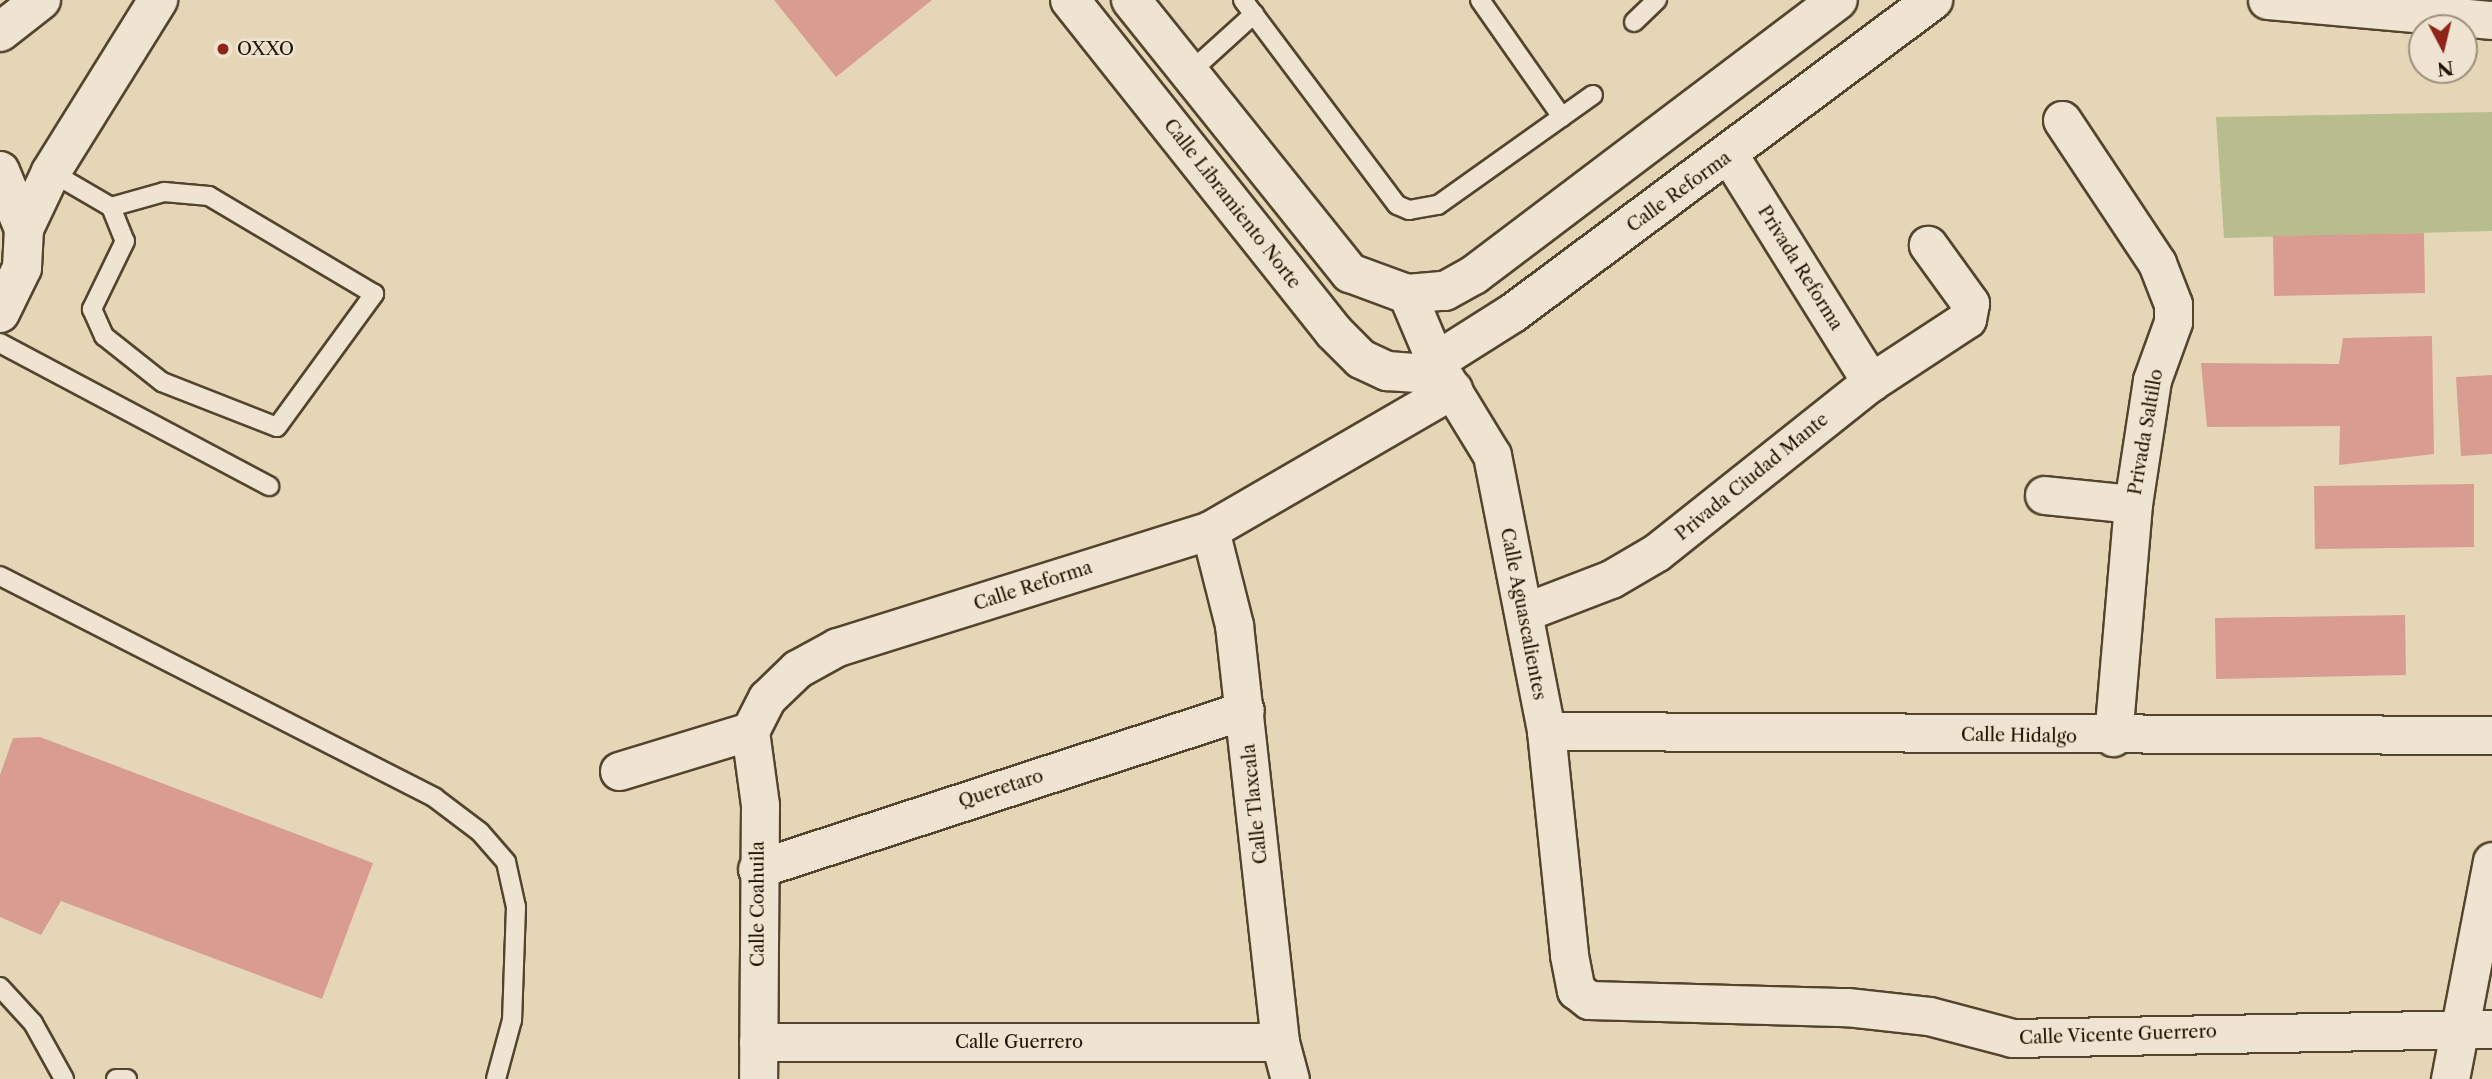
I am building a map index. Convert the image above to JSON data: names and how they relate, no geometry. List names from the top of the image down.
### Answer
{
  "streets": {
    "street": [
      "Calle Reforma",
      "Calle Libramiento Norte",
      "Privada Reforma",
      "Privada Saltillo",
      "Privada Ciudad Mante",
      "Calle Aguascalientes",
      "Calle Hidalgo",
      "Queretaro",
      "Calle Tlaxcala",
      "Calle Coahuila",
      "Calle Vicente Guerrero",
      "Calle Guerrero"
    ]
  },
  "crossings": [
    ["Calle Reforma", "Calle Libramiento Norte"],
    ["Calle Reforma", "Privada Reforma"],
    ["Calle Reforma", "Calle Aguascalientes"],
    ["Calle Reforma", "Calle Tlaxcala"],
    ["Calle Reforma", "Calle Coahuila"],
    ["Calle Libramiento Norte", "Calle Aguascalientes"],
    ["Privada Reforma", "Privada Ciudad Mante"],
    ["Privada Saltillo", "Calle Hidalgo"],
    ["Privada Ciudad Mante", "Calle Aguascalientes"],
    ["Calle Aguascalientes", "Calle Hidalgo"],
    ["Calle Aguascalientes", "Calle Vicente Guerrero"],
    ["Queretaro", "Calle Tlaxcala"],
    ["Queretaro", "Calle Coahuila"],
    ["Calle Tlaxcala", "Calle Guerrero"],
    ["Calle Coahuila", "Calle Guerrero"]
  ],
  "places": ["OXXO"],
  "north": "bottom"
}
